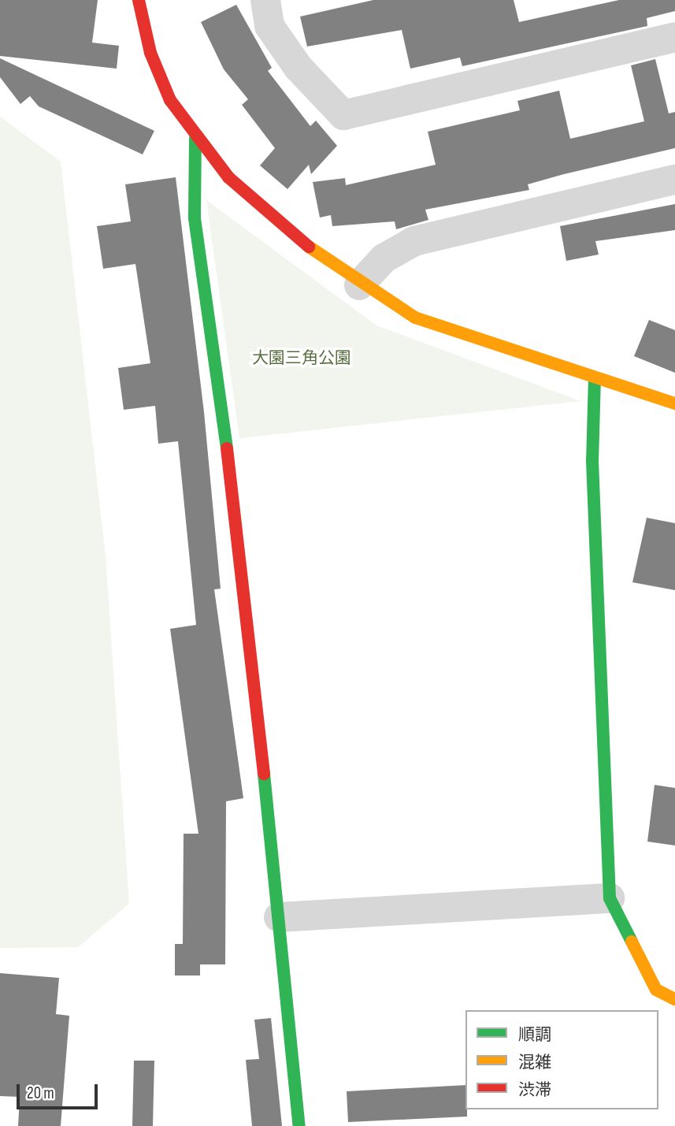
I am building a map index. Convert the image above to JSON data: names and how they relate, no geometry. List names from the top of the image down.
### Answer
{
  "parks": ["大園三角公園"],
  "legend": ["順調", "混雑", "渋滞"],
  "scale_bar": "20 m"
}
